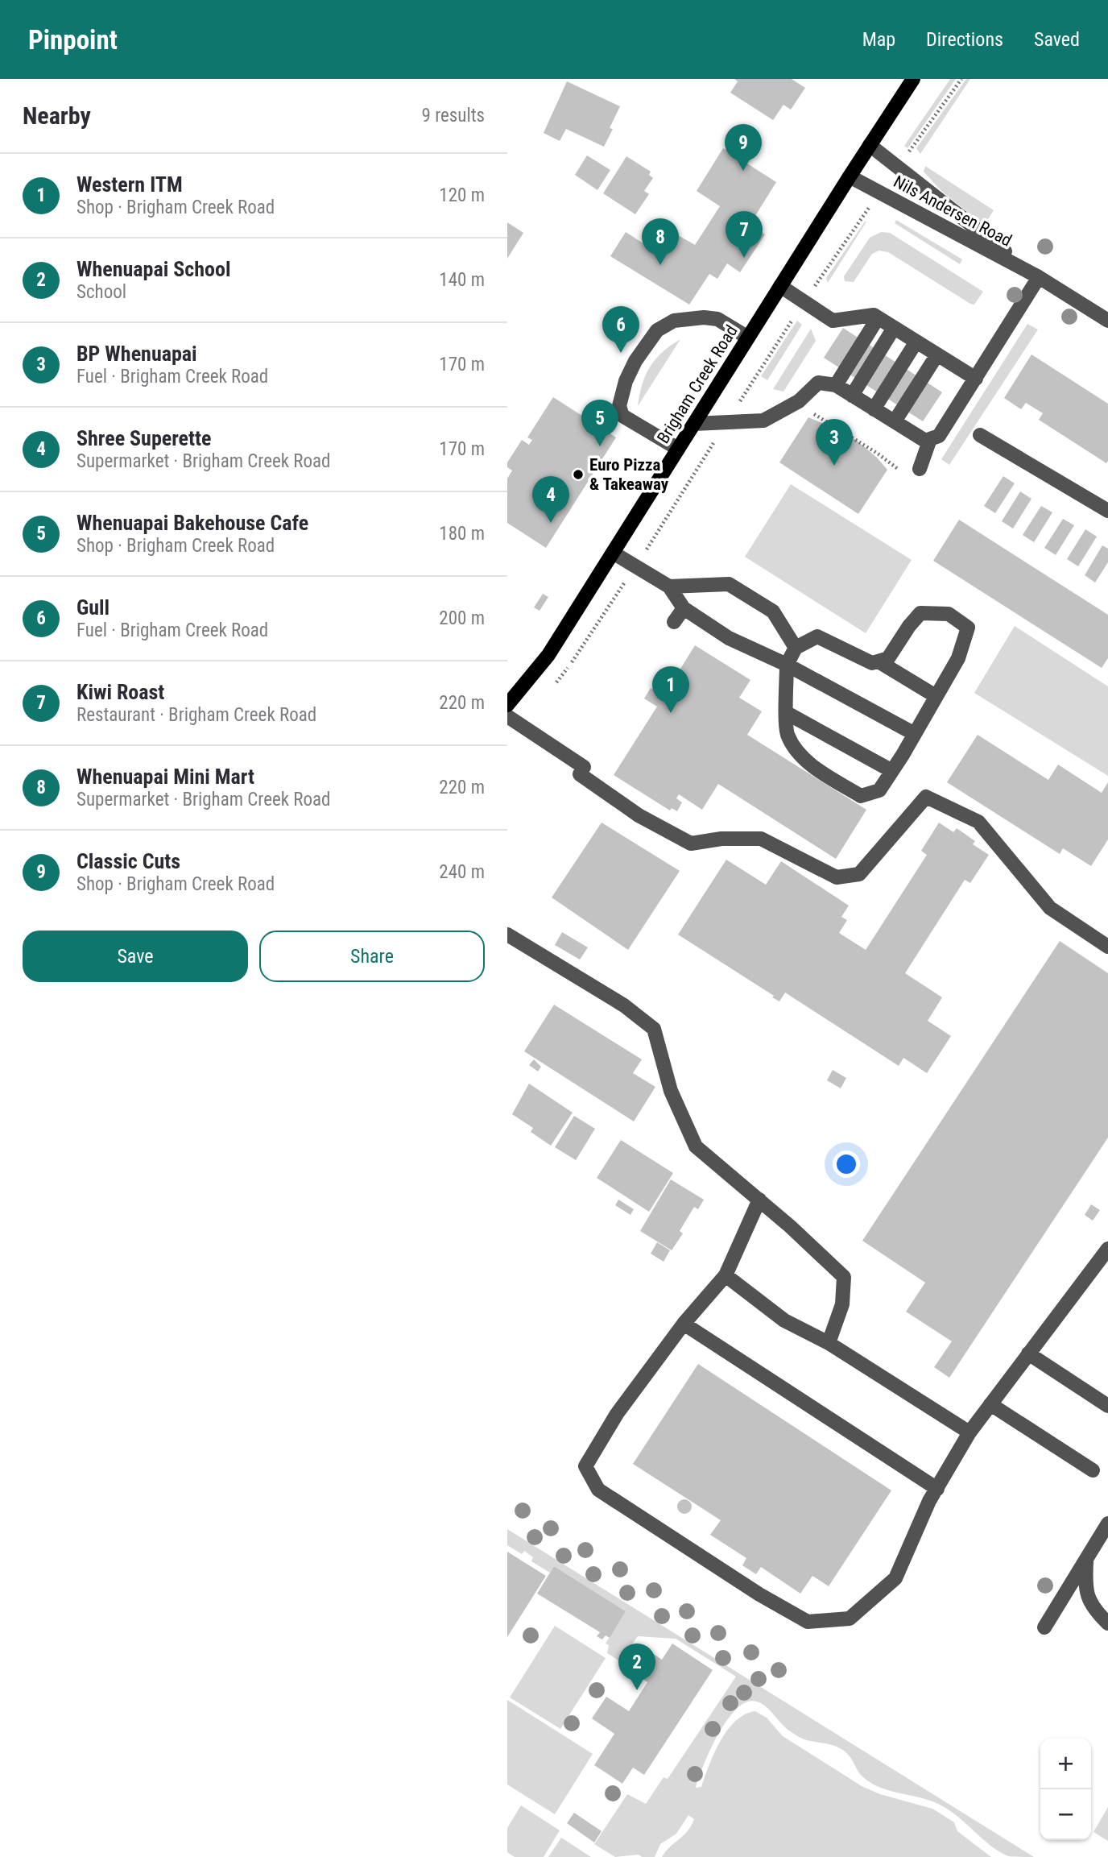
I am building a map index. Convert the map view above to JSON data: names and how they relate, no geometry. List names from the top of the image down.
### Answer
{
  "streets": {
    "main road": ["Brigham Creek Road"],
    "street": ["Nils Andersen Road"]
  },
  "crossings": [
    ["Nils Andersen Road", "Brigham Creek Road"]
  ],
  "places": ["Euro Pizza & Takeaway"],
  "page": {
    "header": "Pinpoint",
    "nav": ["Map", "Directions", "Saved"],
    "heading": ["Nearby", "9 results"],
    "pins": [
      "9",
      "7",
      "8",
      "6",
      "5",
      "3",
      "4",
      "1",
      "2"
    ],
    "list": [
      {
        "mark": "1",
        "name": "Western ITM",
        "note": "Shop · Brigham Creek Road",
        "value": "120 m"
      },
      {
        "mark": "2",
        "name": "Whenuapai School",
        "note": "School",
        "value": "140 m"
      },
      {
        "mark": "3",
        "name": "BP Whenuapai",
        "note": "Fuel · Brigham Creek Road",
        "value": "170 m"
      },
      {
        "mark": "4",
        "name": "Shree Superette",
        "note": "Supermarket · Brigham Creek Road",
        "value": "170 m"
      },
      {
        "mark": "5",
        "name": "Whenuapai Bakehouse Cafe",
        "note": "Shop · Brigham Creek Road",
        "value": "180 m"
      },
      {
        "mark": "6",
        "name": "Gull",
        "note": "Fuel · Brigham Creek Road",
        "value": "200 m"
      },
      {
        "mark": "7",
        "name": "Kiwi Roast",
        "note": "Restaurant · Brigham Creek Road",
        "value": "220 m"
      },
      {
        "mark": "8",
        "name": "Whenuapai Mini Mart",
        "note": "Supermarket · Brigham Creek Road",
        "value": "220 m"
      },
      {
        "mark": "9",
        "name": "Classic Cuts",
        "note": "Shop · Brigham Creek Road",
        "value": "240 m"
      }
    ],
    "buttons": ["Save", "Share"],
    "map_buttons": ["+", "−"]
  }
}
